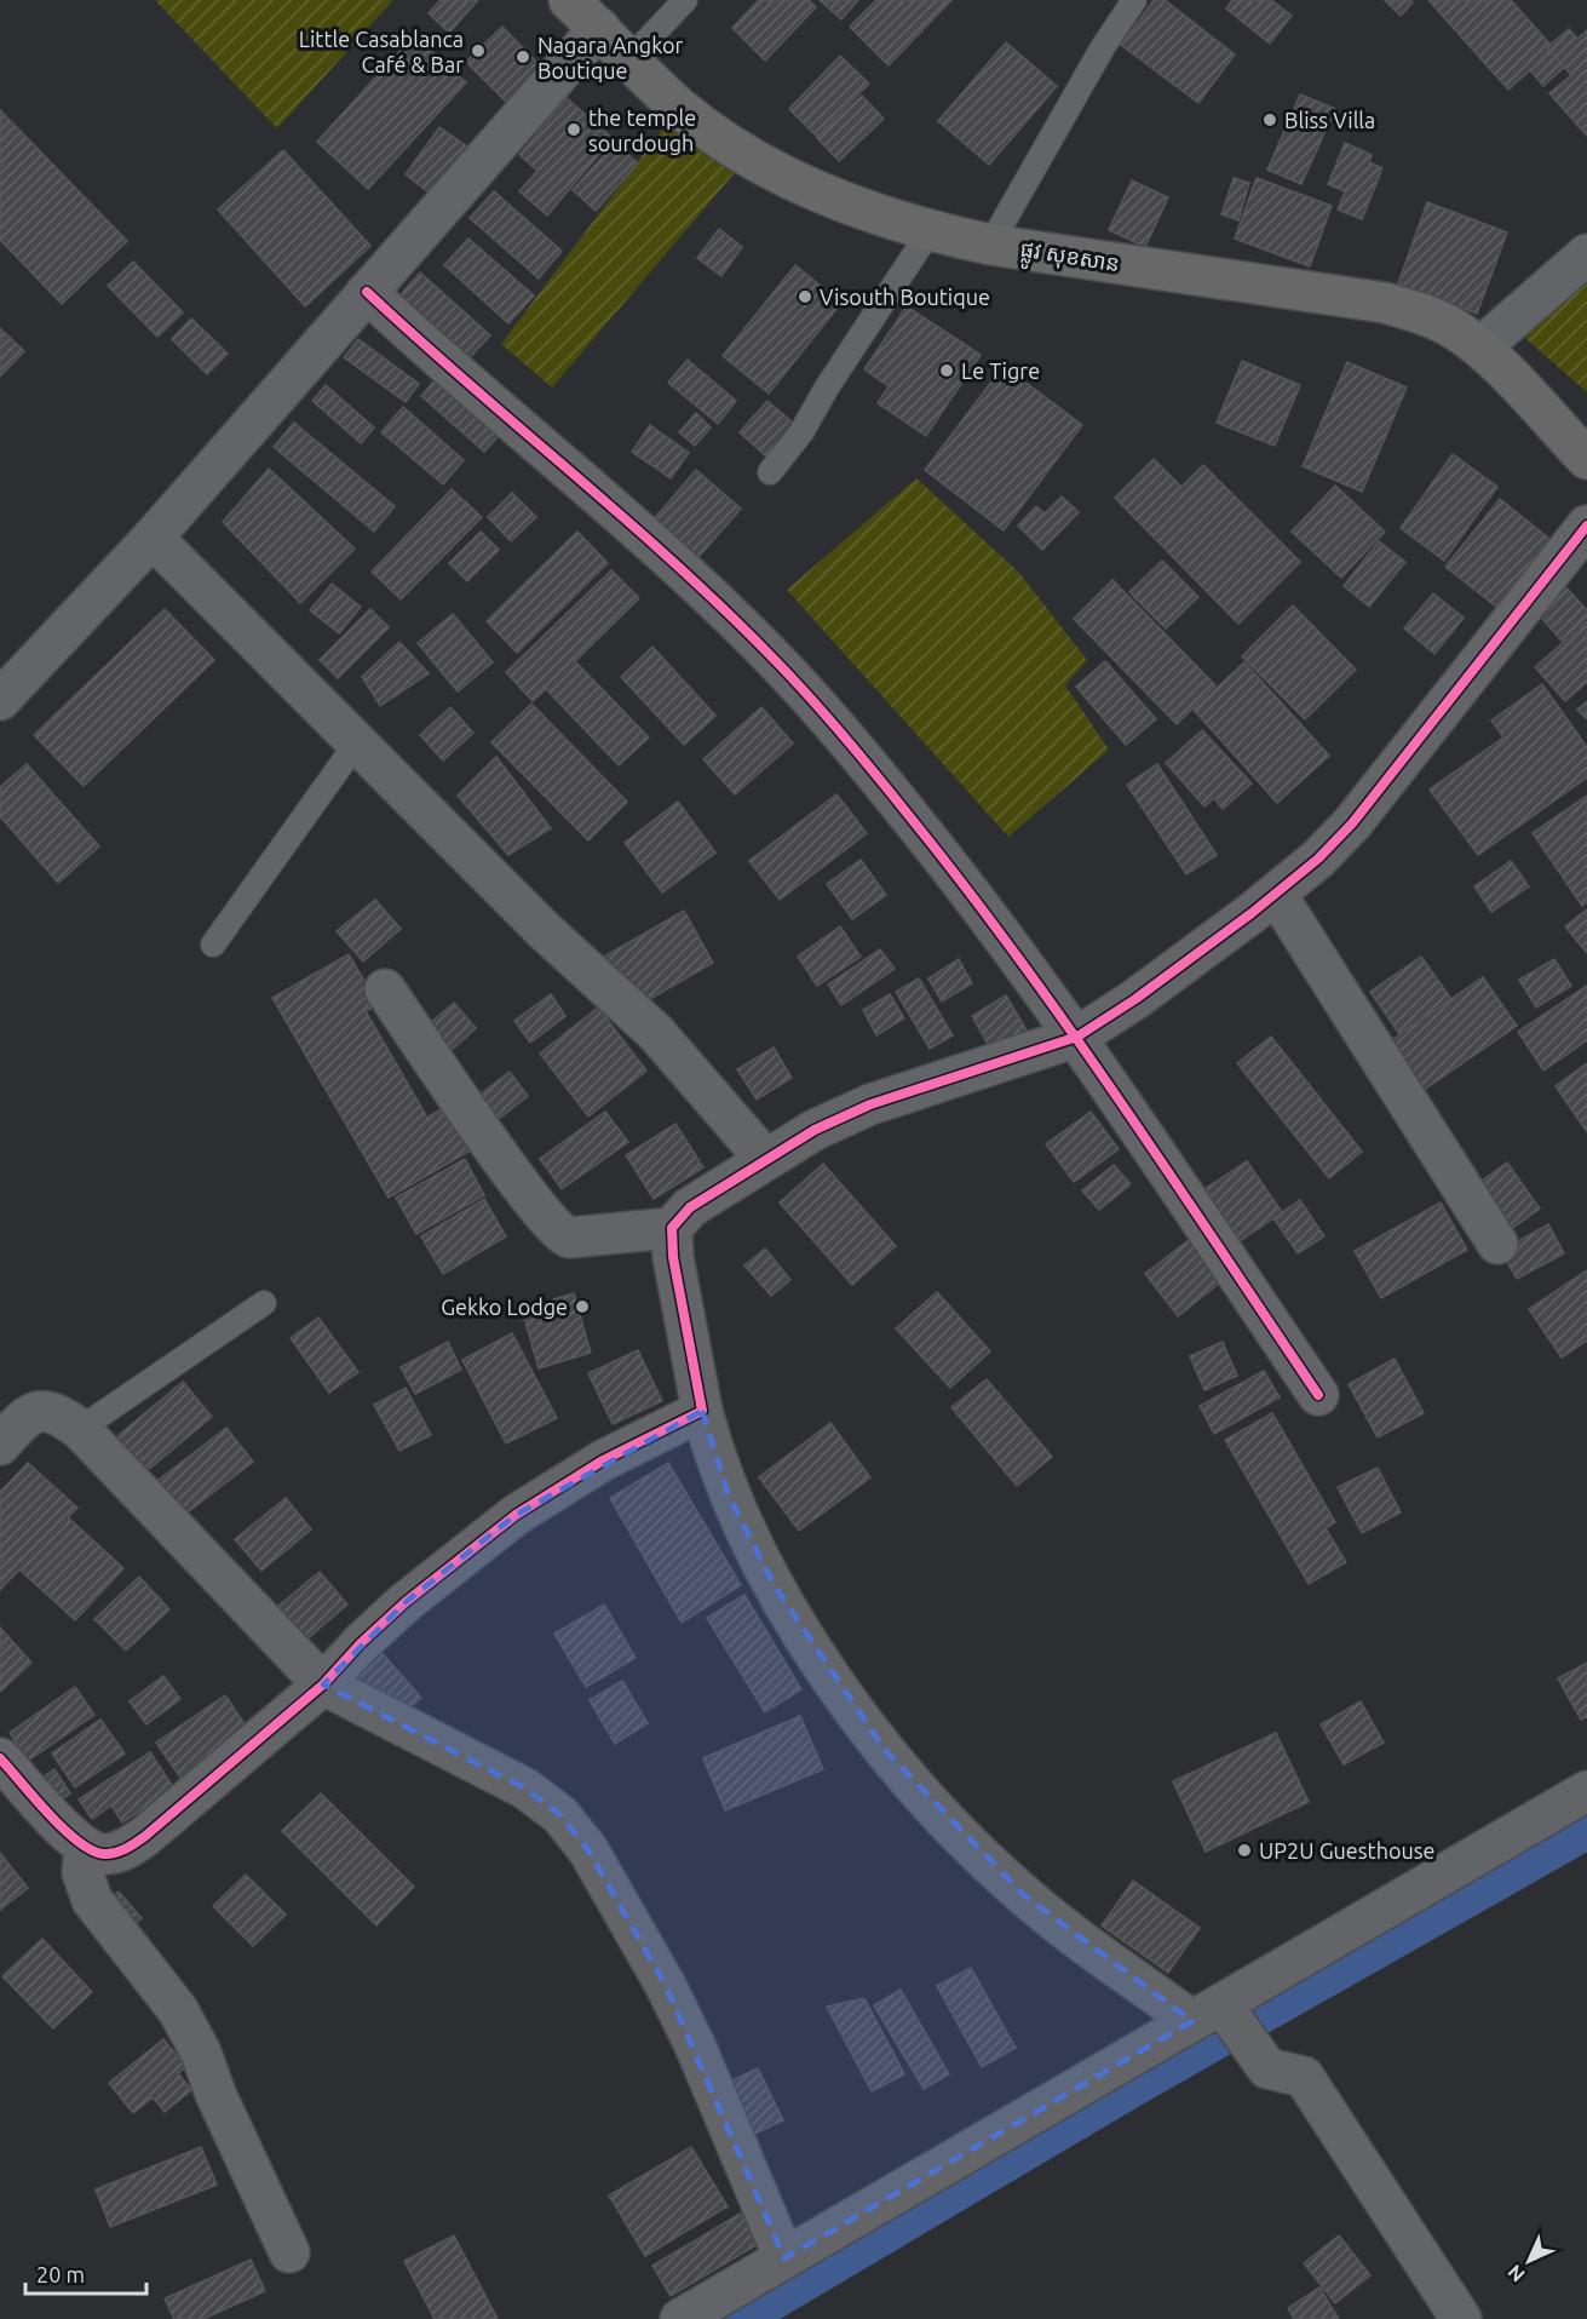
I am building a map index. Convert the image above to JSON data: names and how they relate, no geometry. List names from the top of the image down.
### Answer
{
  "streets": {
    "street": ["ផ្លូវ សុខសាន"]
  },
  "places": [
    "Little Casablanca Café & Bar",
    "Nagara Angkor Boutique",
    "Bliss Villa",
    "the temple sourdough",
    "Visouth Boutique",
    "Le Tigre",
    "Gekko Lodge",
    "UP2U Guesthouse"
  ],
  "scale_bar": "20 m",
  "north": "bottom left"
}
